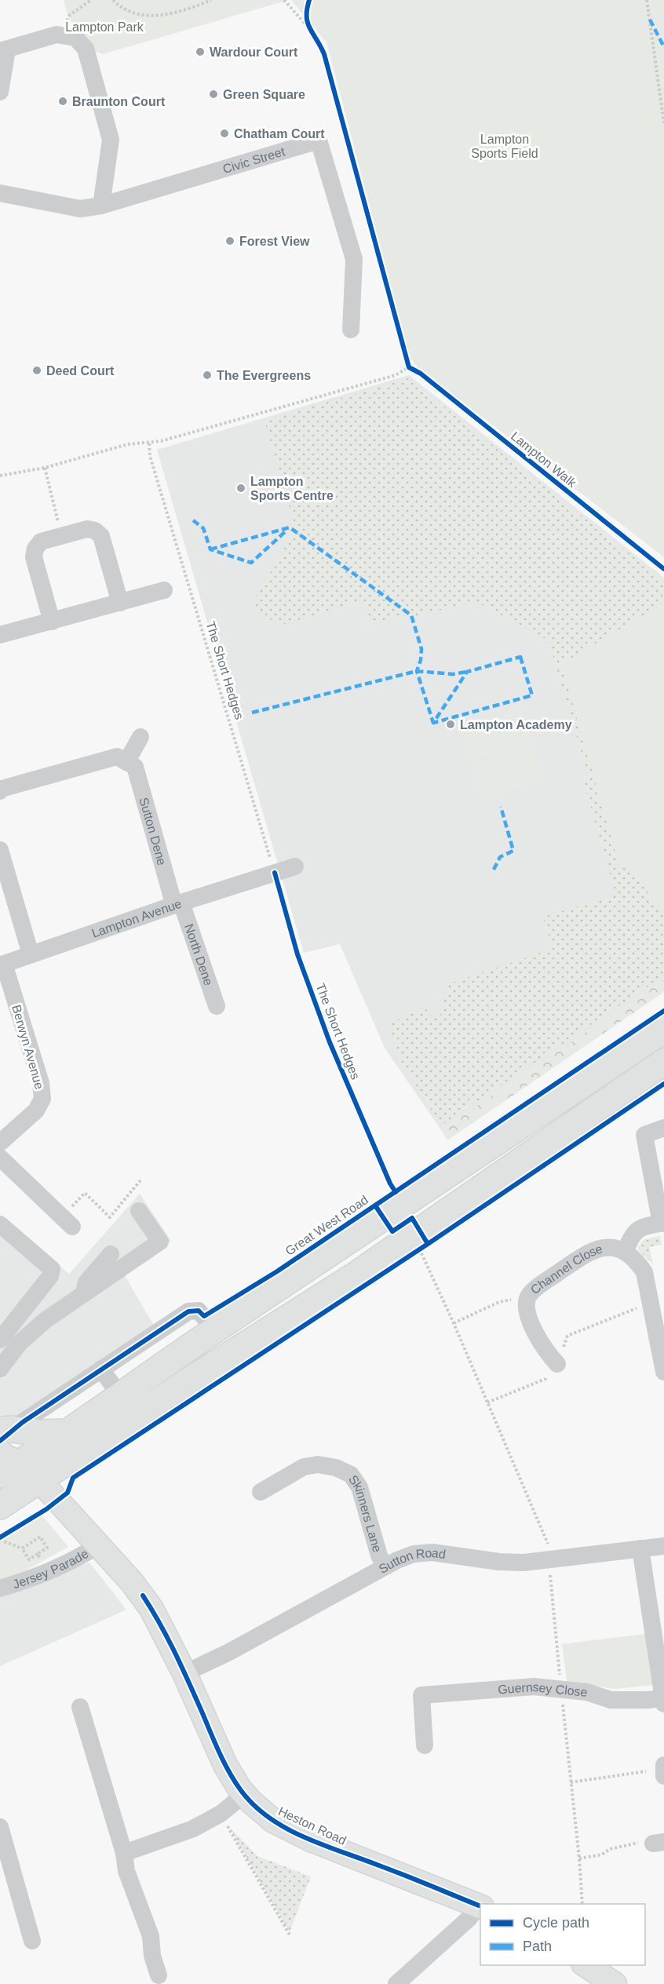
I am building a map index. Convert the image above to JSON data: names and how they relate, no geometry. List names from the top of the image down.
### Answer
{
  "streets": {
    "highway": ["Great West Road"],
    "main road": ["Heston Road"],
    "street": [
      "Civic Street",
      "Sutton Dene",
      "Lampton Avenue",
      "North Dene",
      "Berwyn Avenue",
      "Channel Close",
      "Skinners Lane",
      "Sutton Road",
      "Jersey Parade",
      "Guernsey Close"
    ],
    "cycle path": ["Lampton Walk", "The Short Hedges"]
  },
  "crossings": [
    ["The Short Hedges", "Lampton Avenue"],
    ["Sutton Dene", "Lampton Avenue"],
    ["Sutton Dene", "North Dene"],
    ["Lampton Avenue", "North Dene"],
    ["Lampton Avenue", "Berwyn Avenue"],
    ["Great West Road", "Heston Road"],
    ["Skinners Lane", "Sutton Road"],
    ["Sutton Road", "Guernsey Close"],
    ["Sutton Road", "Heston Road"],
    ["Jersey Parade", "Heston Road"]
  ],
  "parks": ["Lampton Park", "Lampton Sports Field"],
  "places": [
    "Wardour Court",
    "Green Square",
    "Braunton Court",
    "Chatham Court",
    "Forest View",
    "Deed Court",
    "The Evergreens",
    "Lampton Sports Centre",
    "Lampton Academy"
  ],
  "legend": ["Cycle path", "Path"]
}
